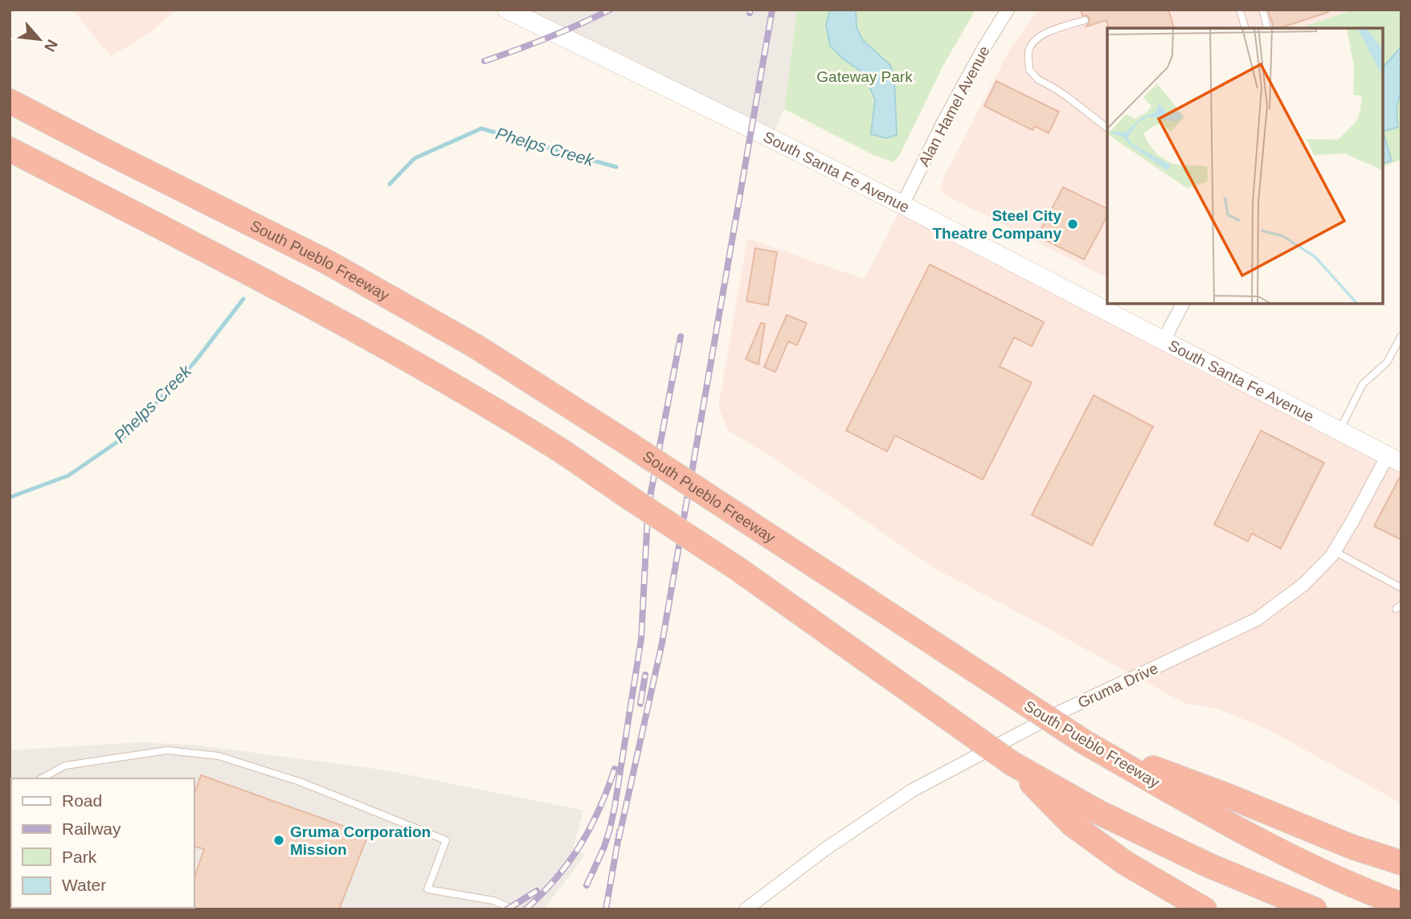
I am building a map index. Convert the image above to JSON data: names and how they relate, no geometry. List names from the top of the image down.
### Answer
{
  "streets": {
    "highway": ["South Pueblo Freeway"],
    "main road": ["South Santa Fe Avenue"],
    "street": ["Alan Hamel Avenue", "Gruma Drive"]
  },
  "crossings": [
    ["Alan Hamel Avenue", "South Santa Fe Avenue"],
    ["South Santa Fe Avenue", "Gruma Drive"]
  ],
  "water": ["Phelps Creek"],
  "parks": ["Gateway Park"],
  "places": ["Steel City Theatre Company", "Gruma Corporation Mission"],
  "legend": [
    "Road",
    "Railway",
    "Park",
    "Water"
  ],
  "north": "bottom right"
}
